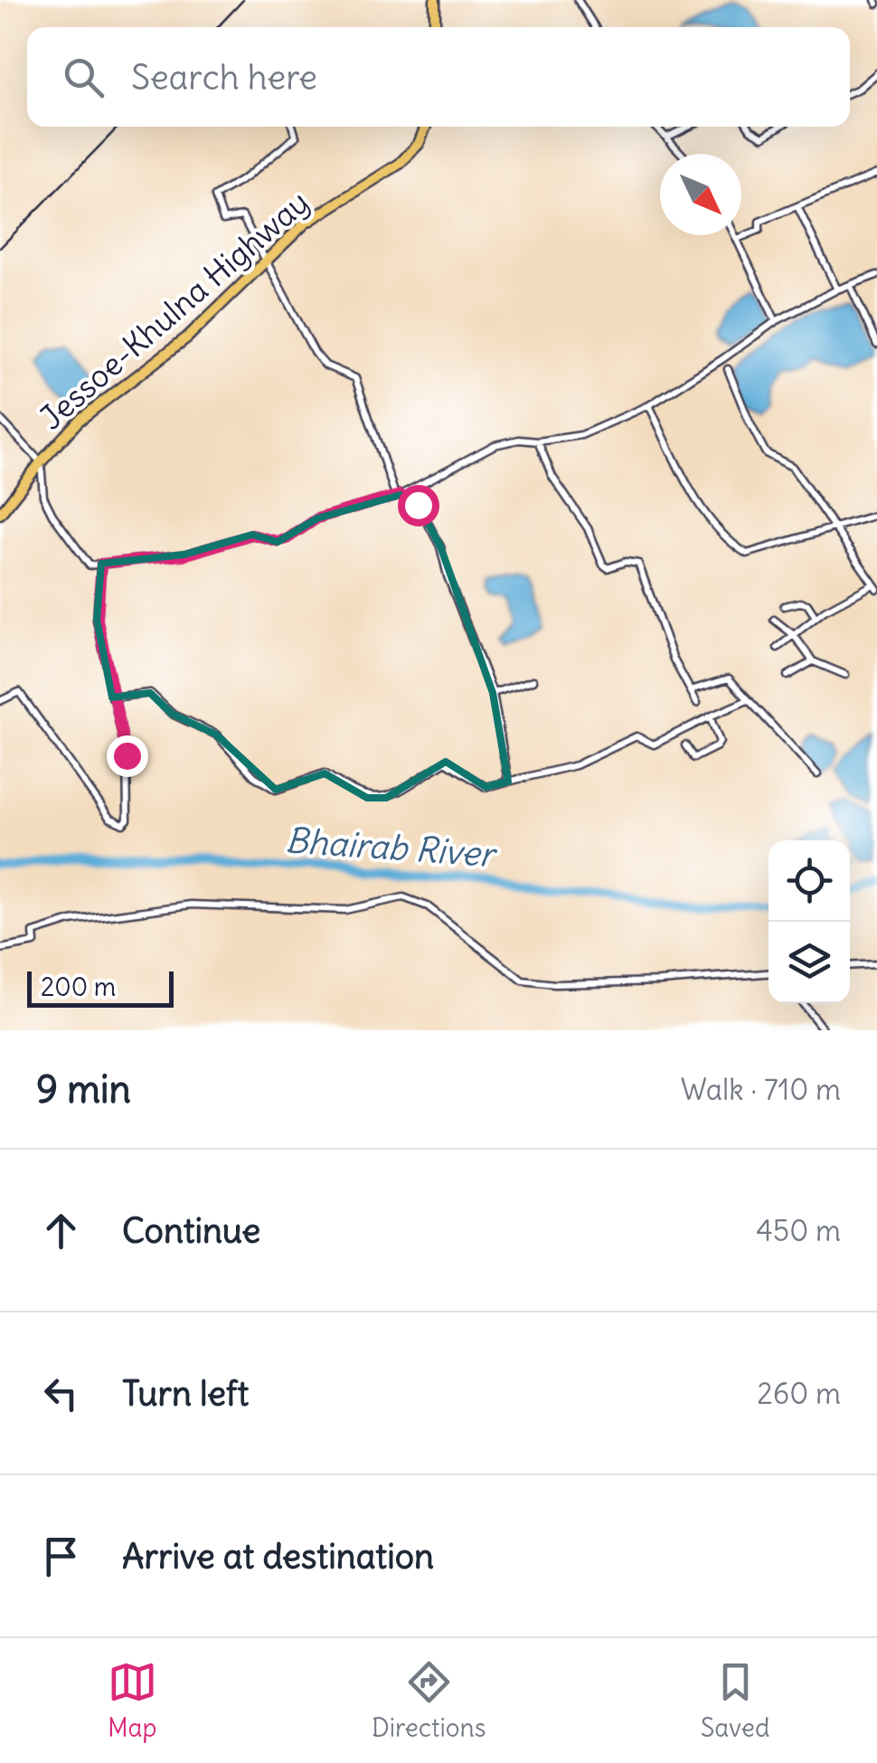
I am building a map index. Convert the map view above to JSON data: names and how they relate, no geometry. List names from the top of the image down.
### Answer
{
  "streets": {
    "highway": ["Jessoe-Khulna Highway"]
  },
  "water": ["Bhairab River"],
  "scale_bar": "200 m",
  "north": "bottom right",
  "page": {
    "search": "Search here",
    "scale": "200 m",
    "heading": ["9 min", "Walk · 710 m"],
    "list": [
      ["Continue", "450 m"],
      ["Turn left", "260 m"],
      "Arrive at destination"
    ],
    "nav": ["Map", "Directions", "Saved"]
  }
}
